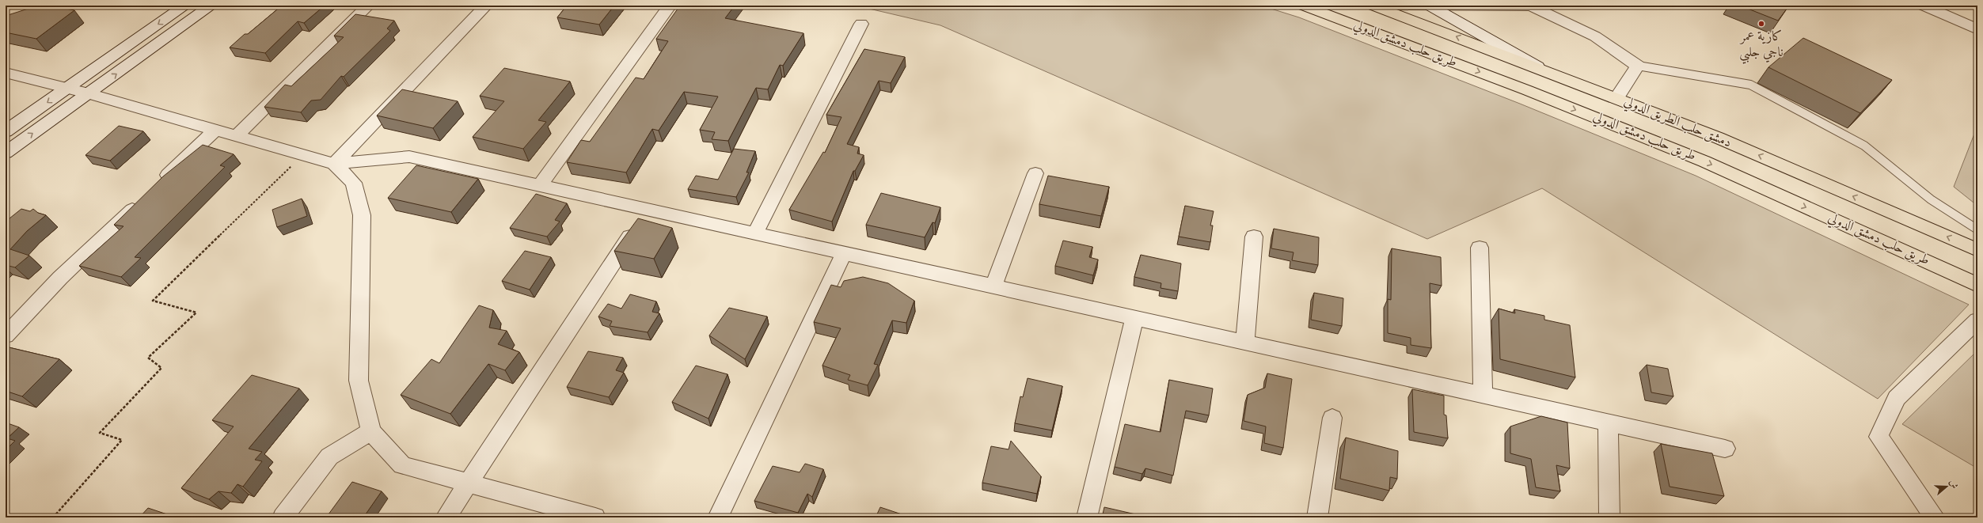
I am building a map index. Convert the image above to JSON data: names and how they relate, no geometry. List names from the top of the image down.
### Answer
{
  "streets": {
    "highway": ["طريق حلب دمشق الدولي", "دمشق حلب الطريق الدولي"]
  },
  "one_way": ["طريق حلب دمشق الدولي", "دمشق حلب الطريق الدولي"],
  "places": ["كازية عمر ناجي جلبي"],
  "north": "right"
}
